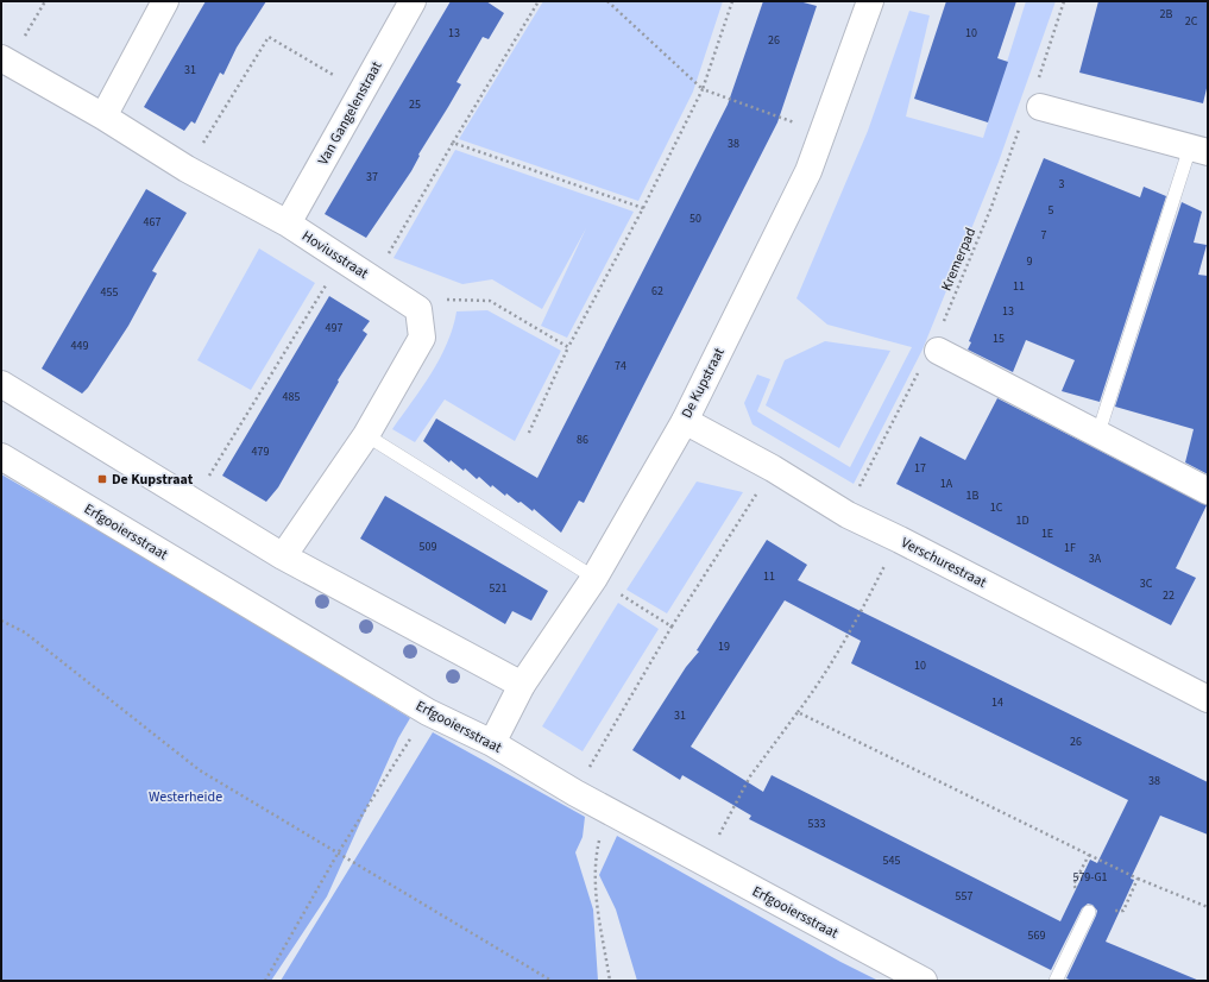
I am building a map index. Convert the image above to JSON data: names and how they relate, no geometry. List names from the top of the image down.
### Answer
{
  "streets": {
    "street": [
      "Van Gangelenstraat",
      "Hoviusstraat",
      "De Kupstraat",
      "Erfgooiersstraat",
      "Verschurestraat"
    ],
    "path": ["Kremerpad"]
  },
  "crossings": [
    ["Van Gangelenstraat", "Hoviusstraat"],
    ["De Kupstraat", "Erfgooiersstraat"],
    ["De Kupstraat", "Verschurestraat"]
  ],
  "parks": ["Westerheide"],
  "places": {
    "transit": ["De Kupstraat"]
  },
  "house_numbers": [
    "2B",
    "2C",
    "13",
    "10",
    "26",
    "31",
    "25",
    "38",
    "37",
    "3",
    "5",
    "50",
    "467",
    "7",
    "9",
    "11",
    "62",
    "455",
    "13",
    "497",
    "15",
    "449",
    "74",
    "485",
    "86",
    "479",
    "17",
    "1A",
    "1B",
    "1C",
    "1D",
    "1E",
    "509",
    "1F",
    "3A",
    "11",
    "3C",
    "521",
    "22",
    "19",
    "10",
    "14",
    "31",
    "26",
    "38",
    "533",
    "545",
    "579-G1",
    "557",
    "569"
  ]
}
